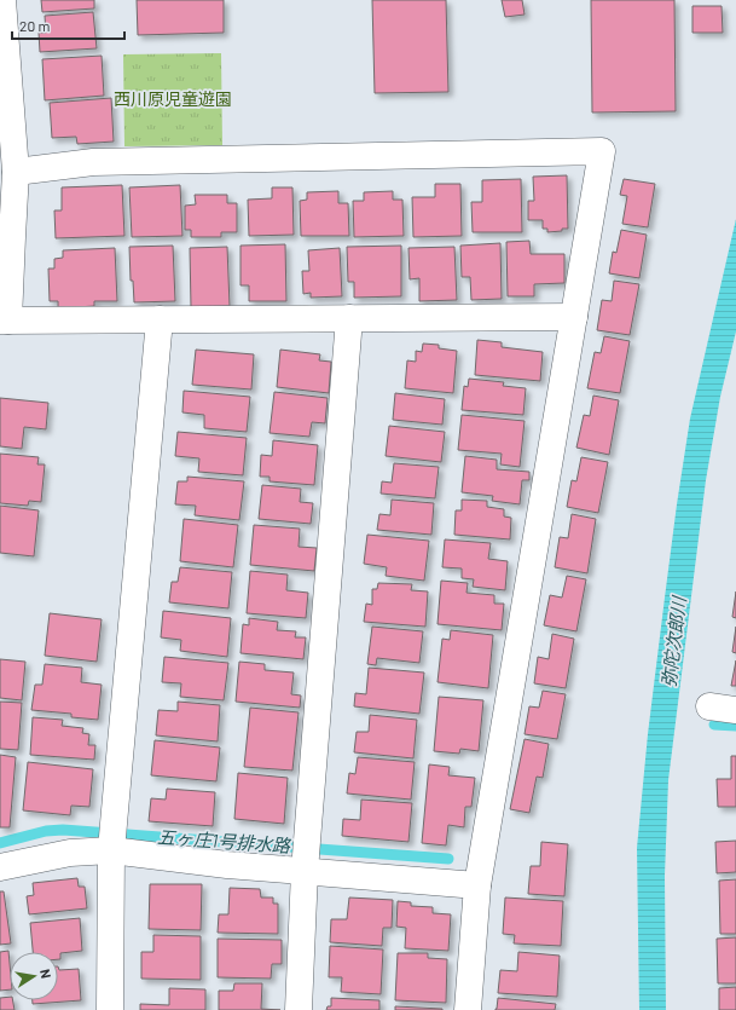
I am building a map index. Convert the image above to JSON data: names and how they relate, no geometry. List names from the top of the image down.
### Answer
{
  "water": ["弥陀次郎川", "五ヶ庄1号排水路"],
  "parks": ["西川原児童遊園"],
  "scale_bar": "20 m",
  "north": "right"
}
